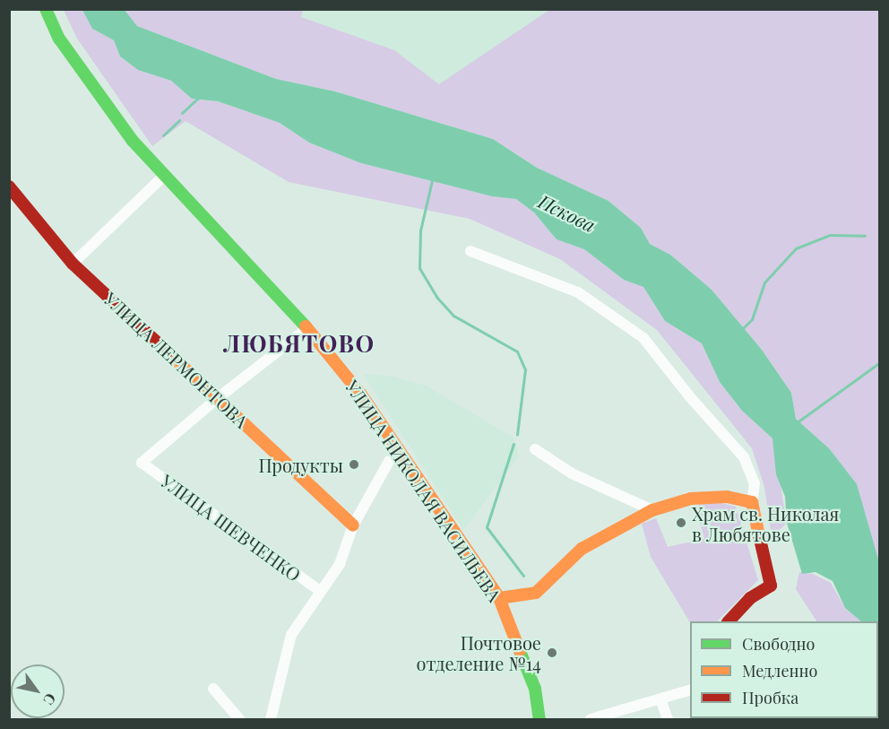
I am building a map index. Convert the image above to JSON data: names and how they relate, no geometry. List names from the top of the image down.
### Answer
{
  "streets": {
    "street": ["УЛИЦА ЛЕРМОНТОВА", "УЛИЦА НИКОЛАЯ ВАСИЛЬЕВА", "УЛИЦА ШЕВЧЕНКО"]
  },
  "crossings": [
    ["УЛИЦА ЛЕРМОНТОВА", "УЛИЦА ШЕВЧЕНКО"]
  ],
  "districts": ["ЛЮБЯТОВО"],
  "water": ["Пскова"],
  "places": ["Продукты", "Храм св. Николая в Любятове", "Почтовое отделение №14"],
  "legend": ["Свободно", "Медленно", "Пробка"],
  "north": "bottom right"
}
